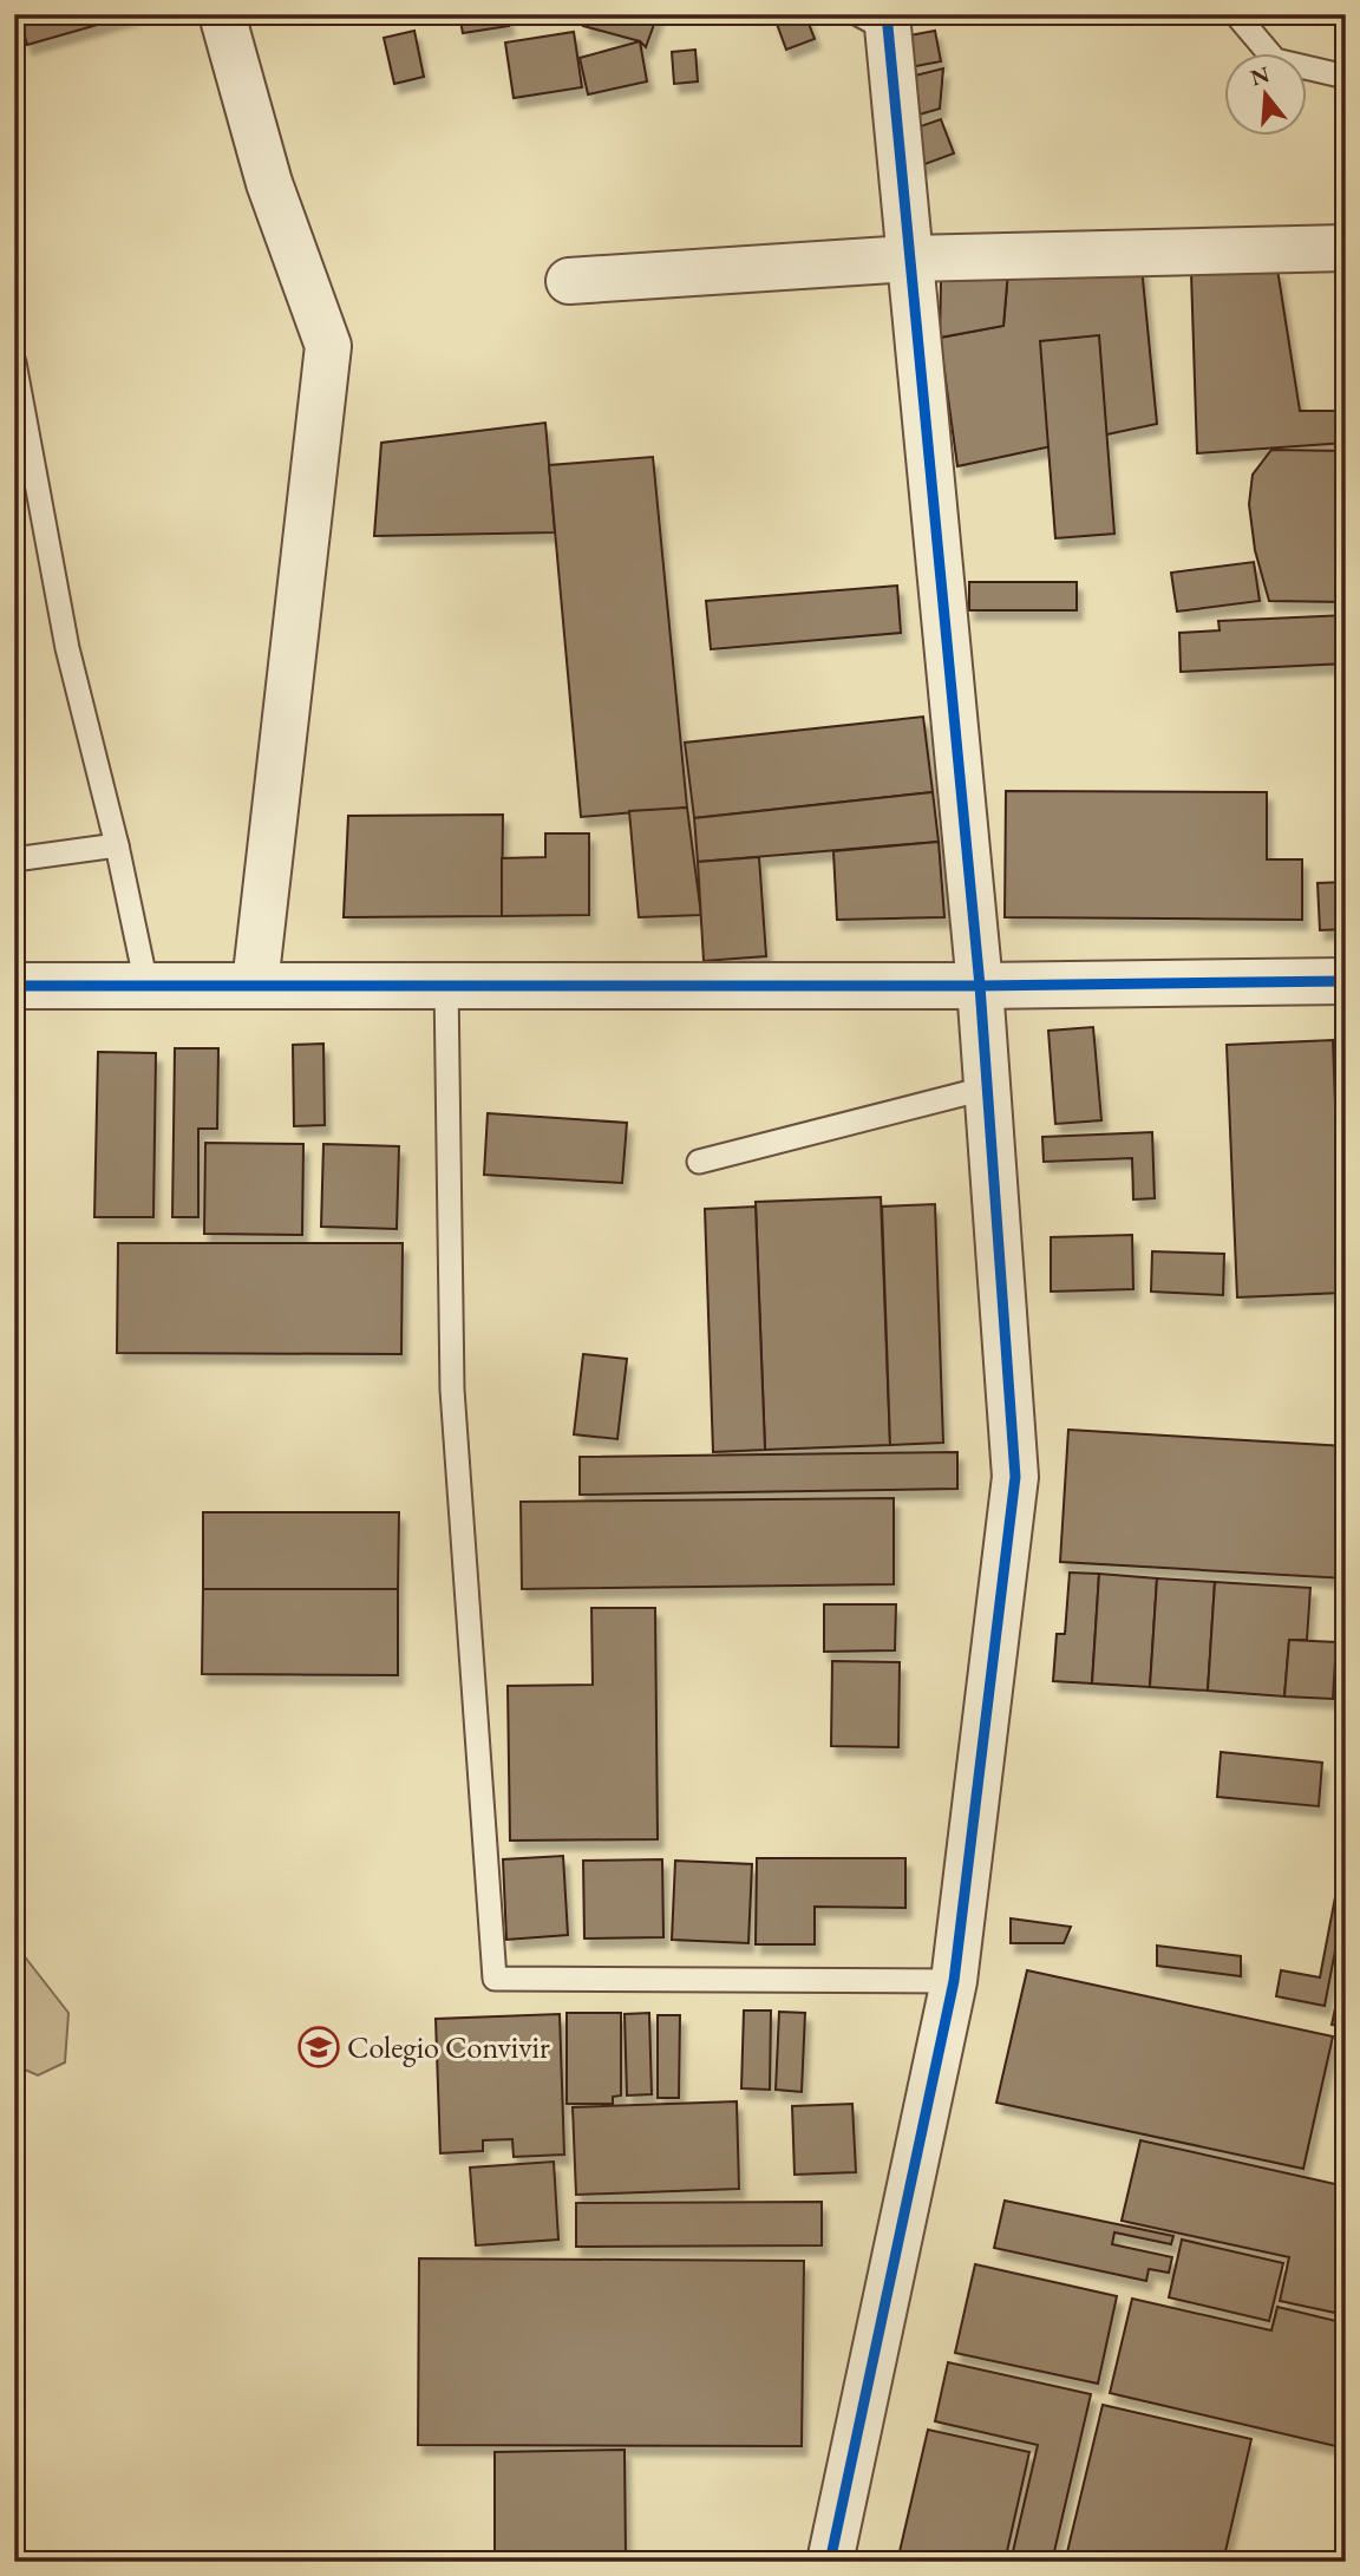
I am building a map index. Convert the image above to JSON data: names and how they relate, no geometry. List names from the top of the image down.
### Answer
{
  "places": {
    "school or university": ["Colegio Convivir"]
  },
  "north": "top"
}
